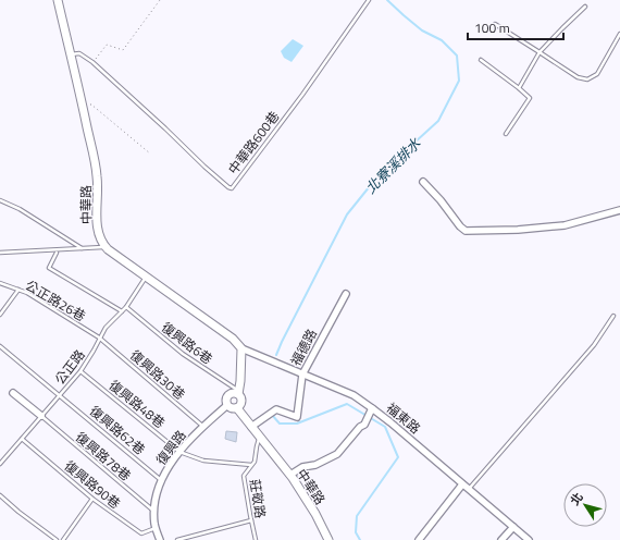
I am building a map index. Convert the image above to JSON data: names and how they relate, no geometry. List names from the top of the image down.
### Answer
{
  "streets": {
    "street": [
      "中華路",
      "福德路",
      "福東路",
      "復興路"
    ],
    "lane": [
      "中華路600巷",
      "公正路26巷",
      "復興路6巷",
      "公正路",
      "復興路30巷",
      "復興路48巷",
      "復興路62巷",
      "復興路78巷",
      "復興路90巷",
      "莊敬路"
    ]
  },
  "crossings": [
    ["中華路600巷", "中華路"],
    ["中華路", "復興路6巷"],
    ["中華路", "福德路"],
    ["中華路", "復興路"],
    ["中華路", "莊敬路"],
    ["公正路26巷", "公正路"],
    ["公正路26巷", "復興路30巷"],
    ["復興路6巷", "公正路"],
    ["復興路6巷", "復興路"],
    ["福德路", "福東路"],
    ["公正路", "復興路30巷"],
    ["公正路", "復興路48巷"],
    ["公正路", "復興路62巷"],
    ["公正路", "復興路78巷"],
    ["公正路", "復興路90巷"],
    ["復興路30巷", "復興路"],
    ["復興路48巷", "復興路"],
    ["復興路48巷", "莊敬路"],
    ["復興路62巷", "復興路"],
    ["復興路", "復興路78巷"],
    ["復興路", "復興路90巷"]
  ],
  "water": ["北寮溪排水"],
  "scale_bar": "100 m",
  "north": "top left"
}
